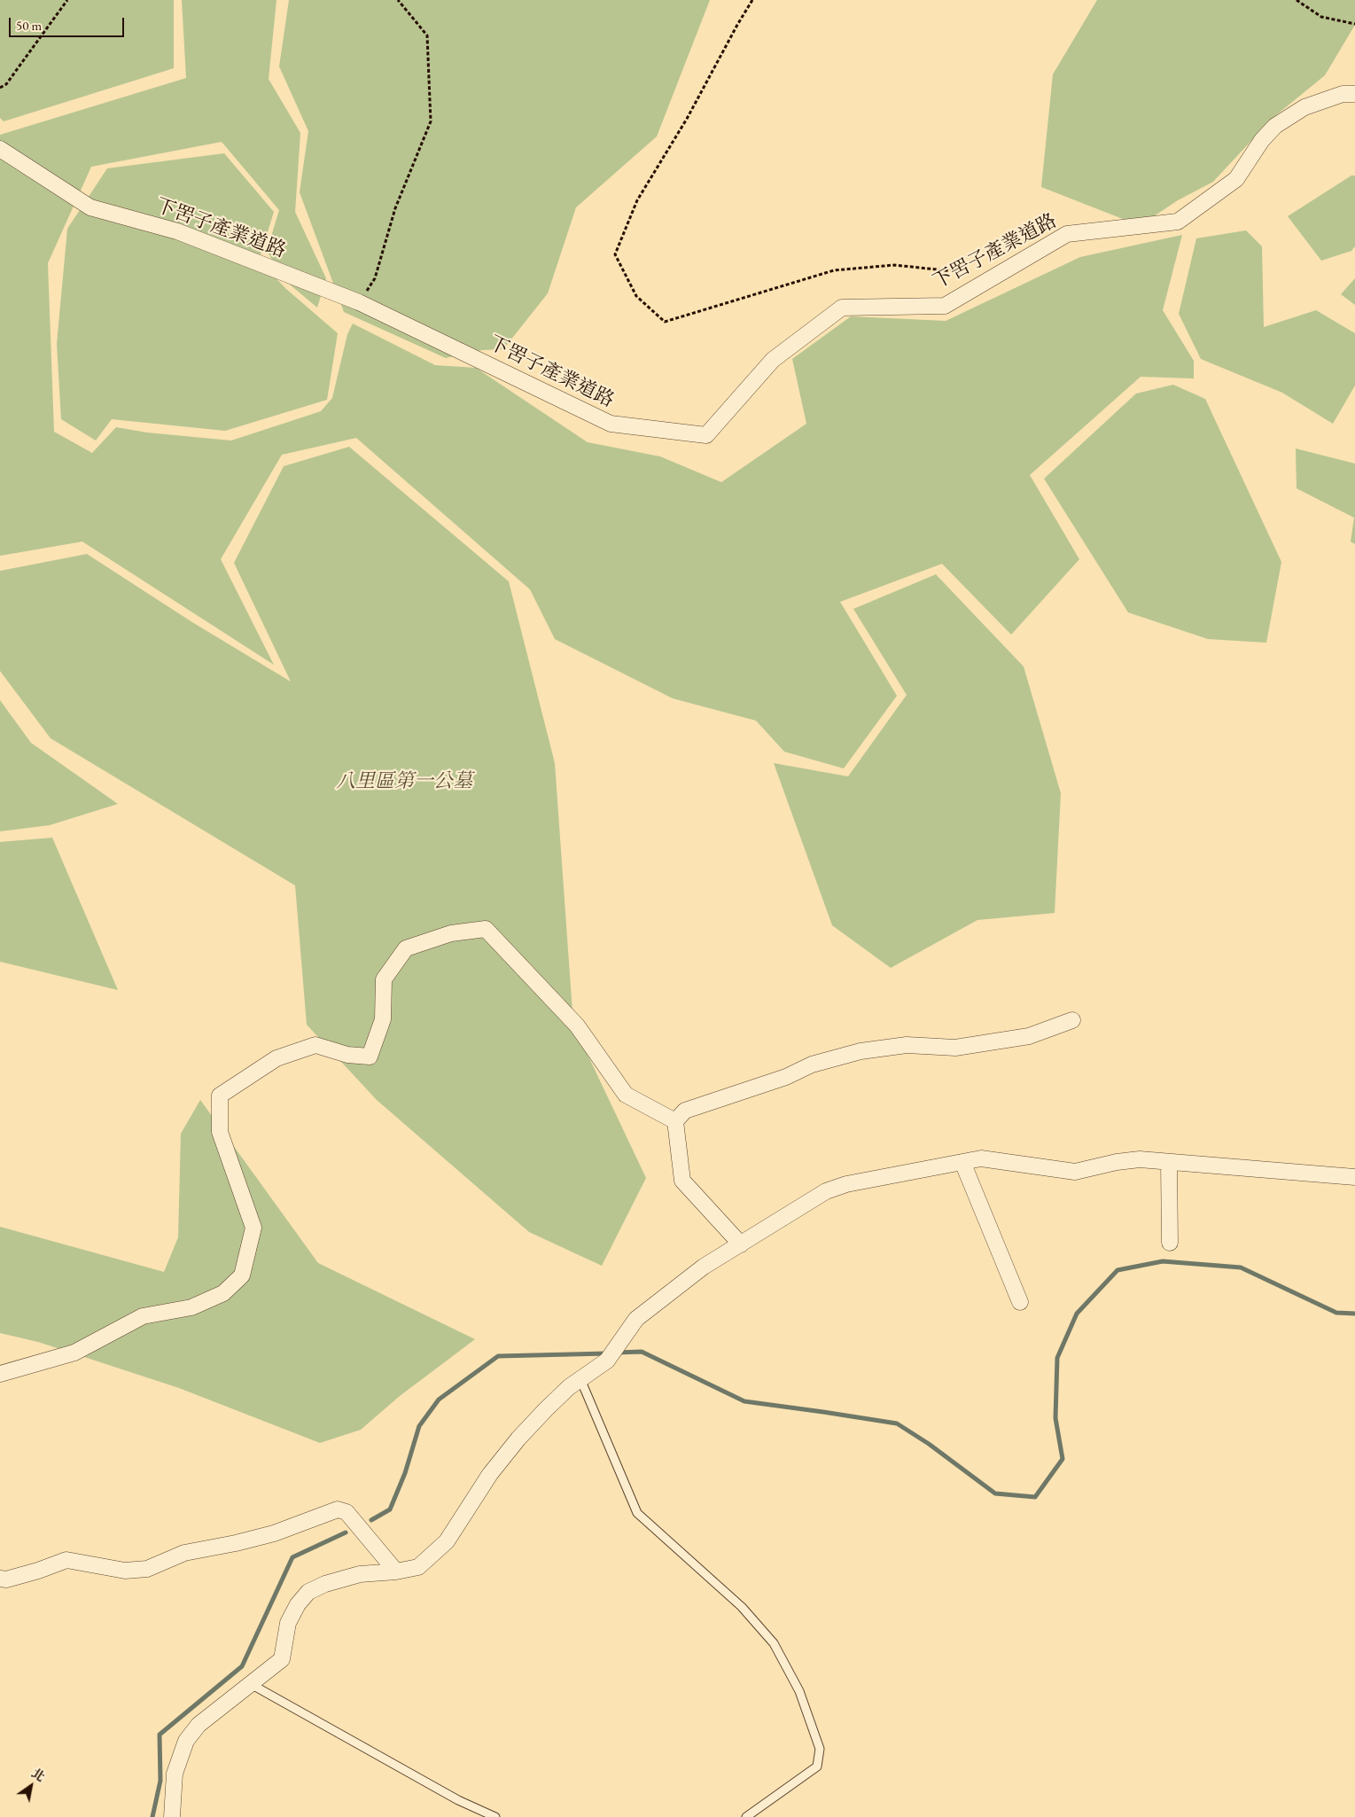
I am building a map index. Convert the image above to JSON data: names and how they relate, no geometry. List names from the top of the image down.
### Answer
{
  "streets": {
    "street": ["下罟子產業道路"]
  },
  "parks": ["八里區第一公墓"],
  "scale_bar": "50 m",
  "north": "top right"
}
